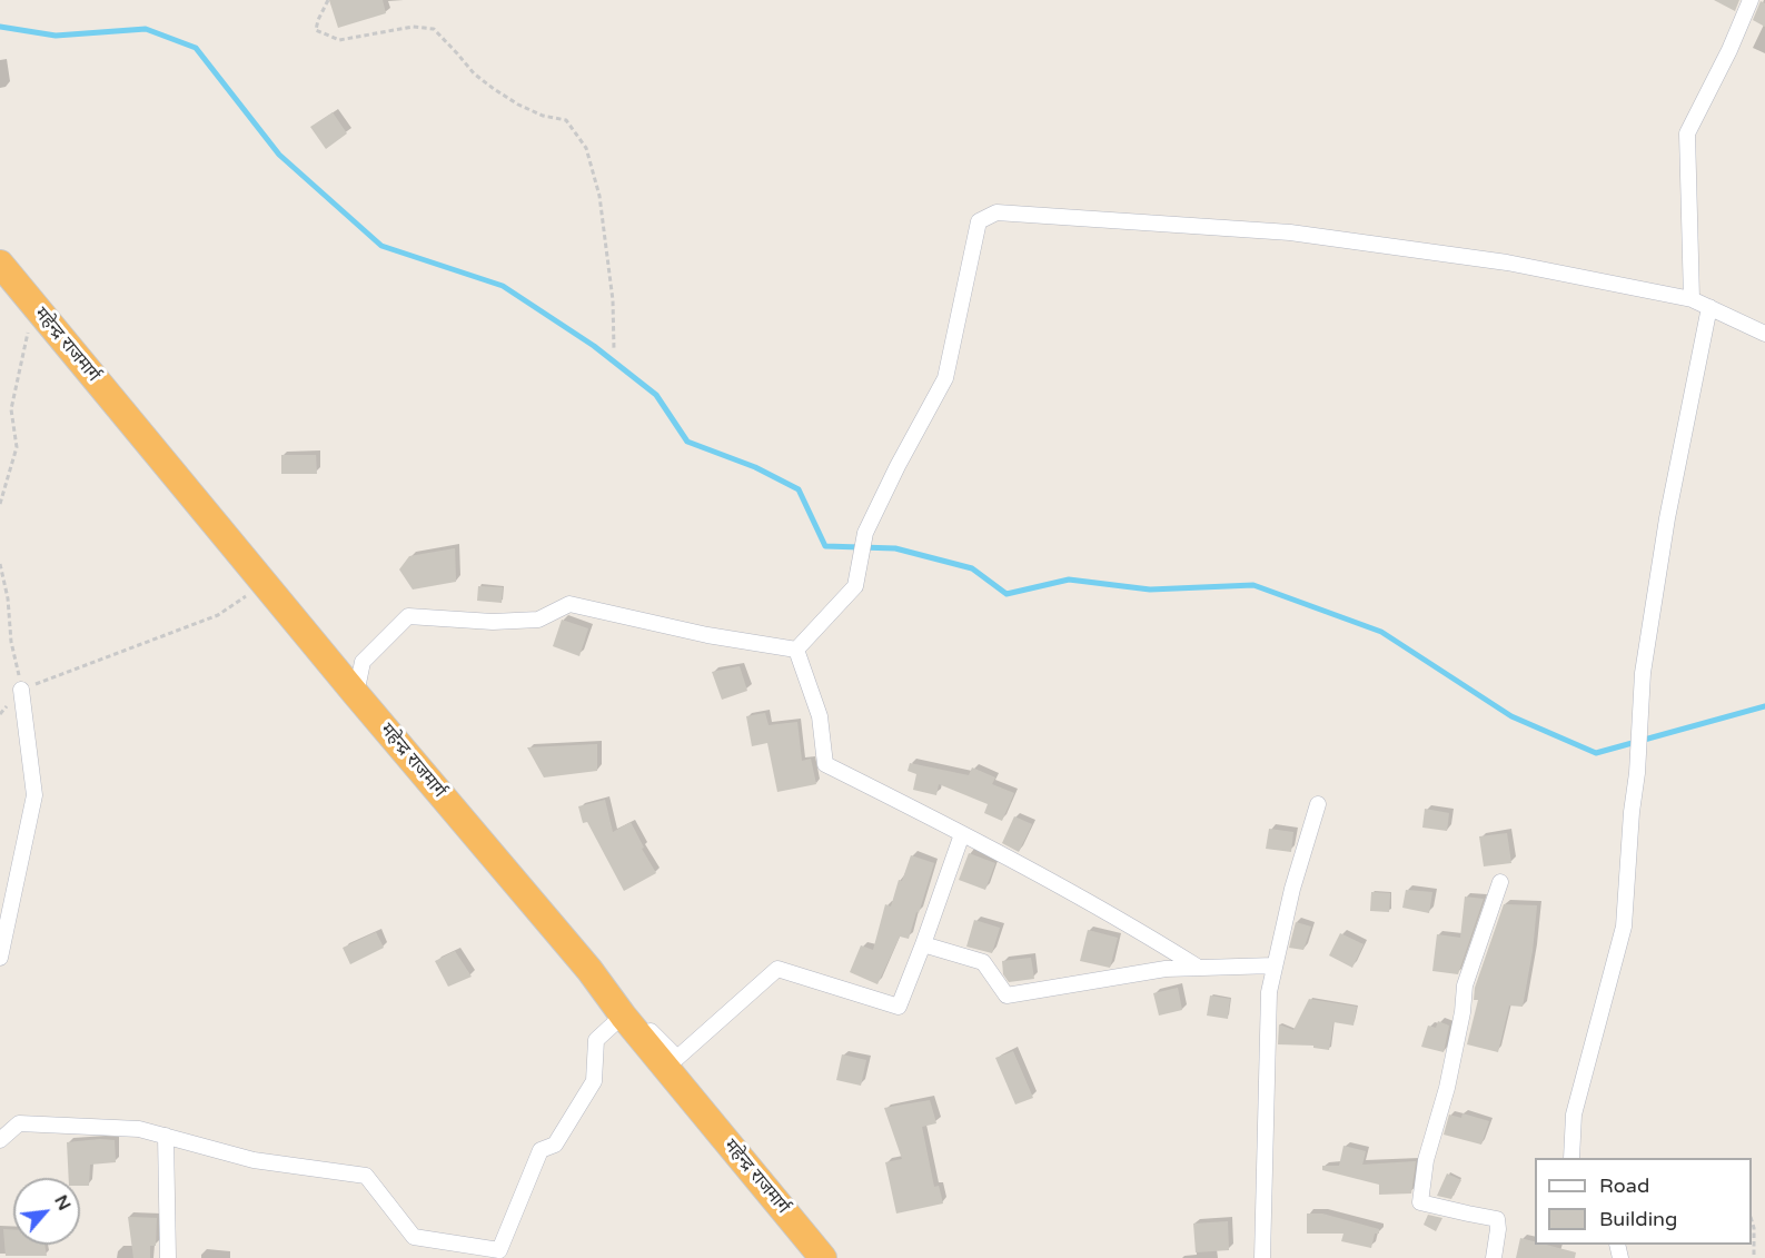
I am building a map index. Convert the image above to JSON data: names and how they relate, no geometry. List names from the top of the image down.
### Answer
{
  "streets": {
    "highway": ["महेन्द्र राजमार्ग"]
  },
  "legend": ["Road", "Building"],
  "north": "top right"
}
